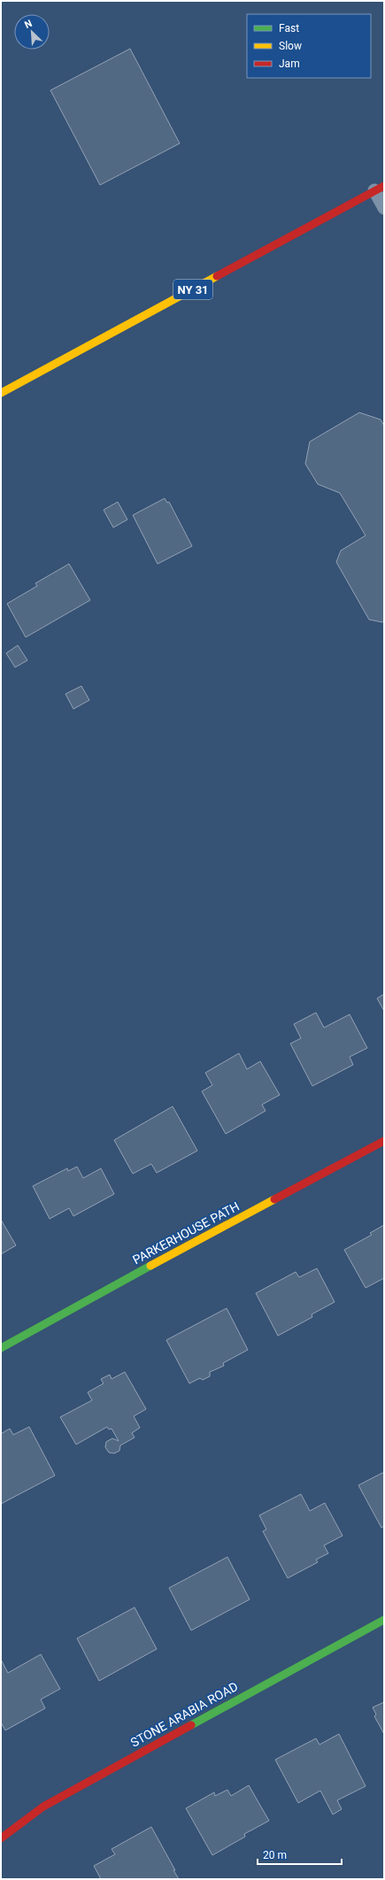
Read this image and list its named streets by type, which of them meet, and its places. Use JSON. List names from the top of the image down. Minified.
{"streets":{"street":["NY 31","PARKERHOUSE PATH","STONE ARABIA ROAD"]},"legend":["Fast","Slow","Jam"],"scale_bar":"20 m","north":"top left"}
